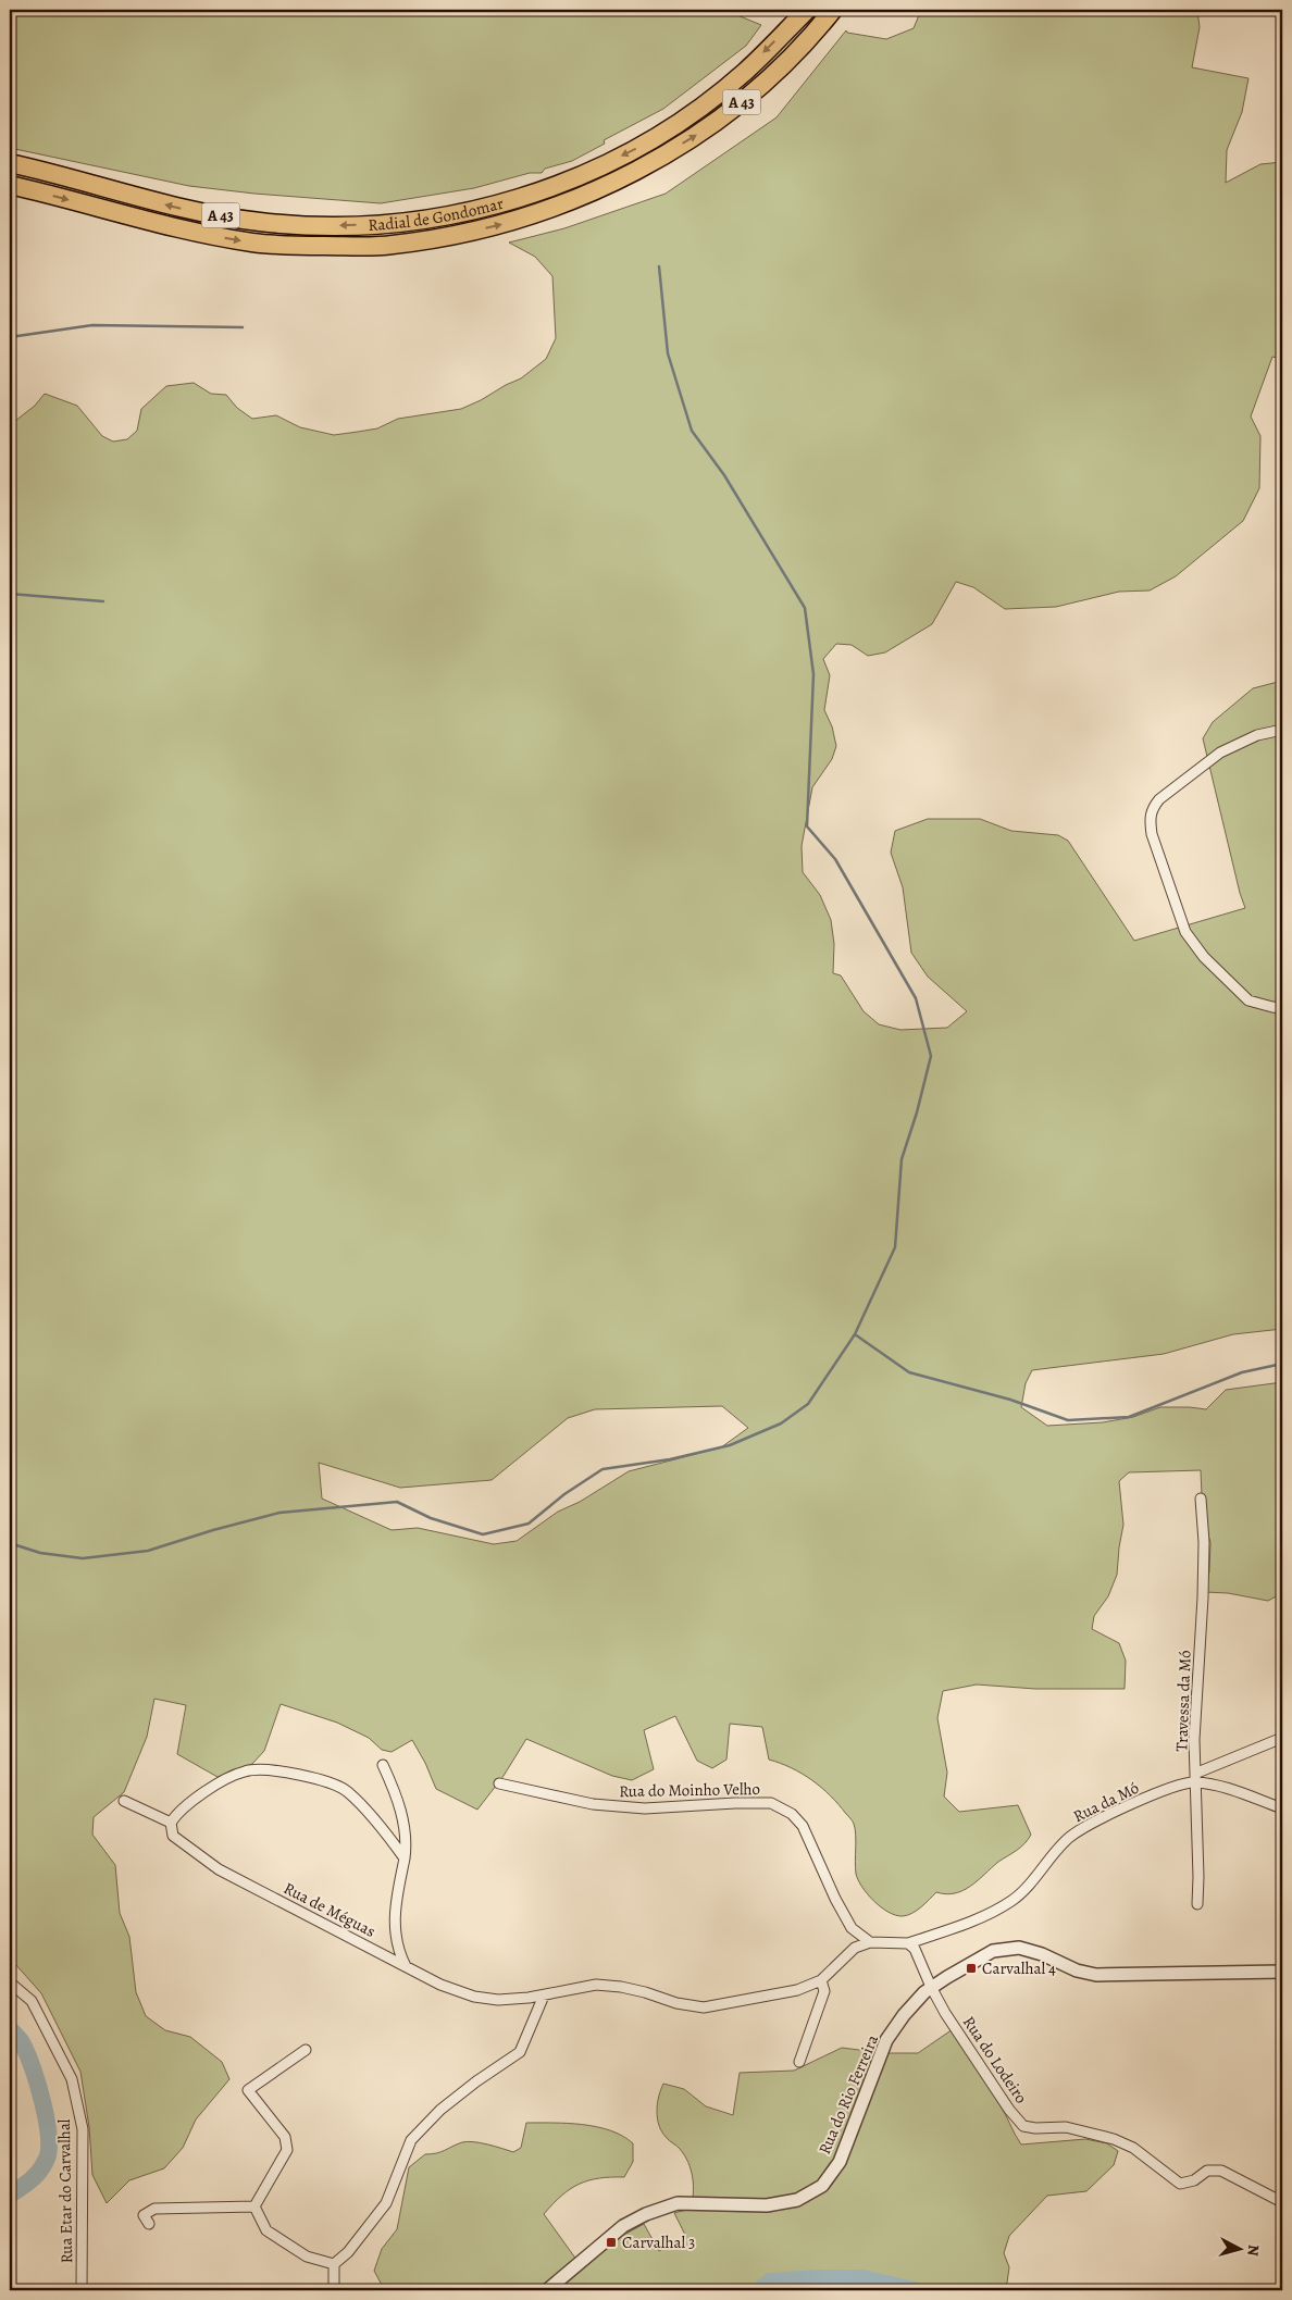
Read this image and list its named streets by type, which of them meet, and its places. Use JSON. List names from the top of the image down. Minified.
{"streets":{"highway":["A 43","Radial de Gondomar"],"street":["Travessa da Mó","Rua do Moinho Velho","Rua da Mó","Rua de Méguas","Rua do Lodeiro","Rua do Rio Ferreira","Rua Etar do Carvalhal"]},"crossings":[["Travessa da Mó","Rua da Mó"],["Rua do Moinho Velho","Rua da Mó"],["Rua do Lodeiro","Rua do Rio Ferreira"]],"places":{"transit":["Carvalhal 4","Carvalhal 3"]},"north":"right"}
